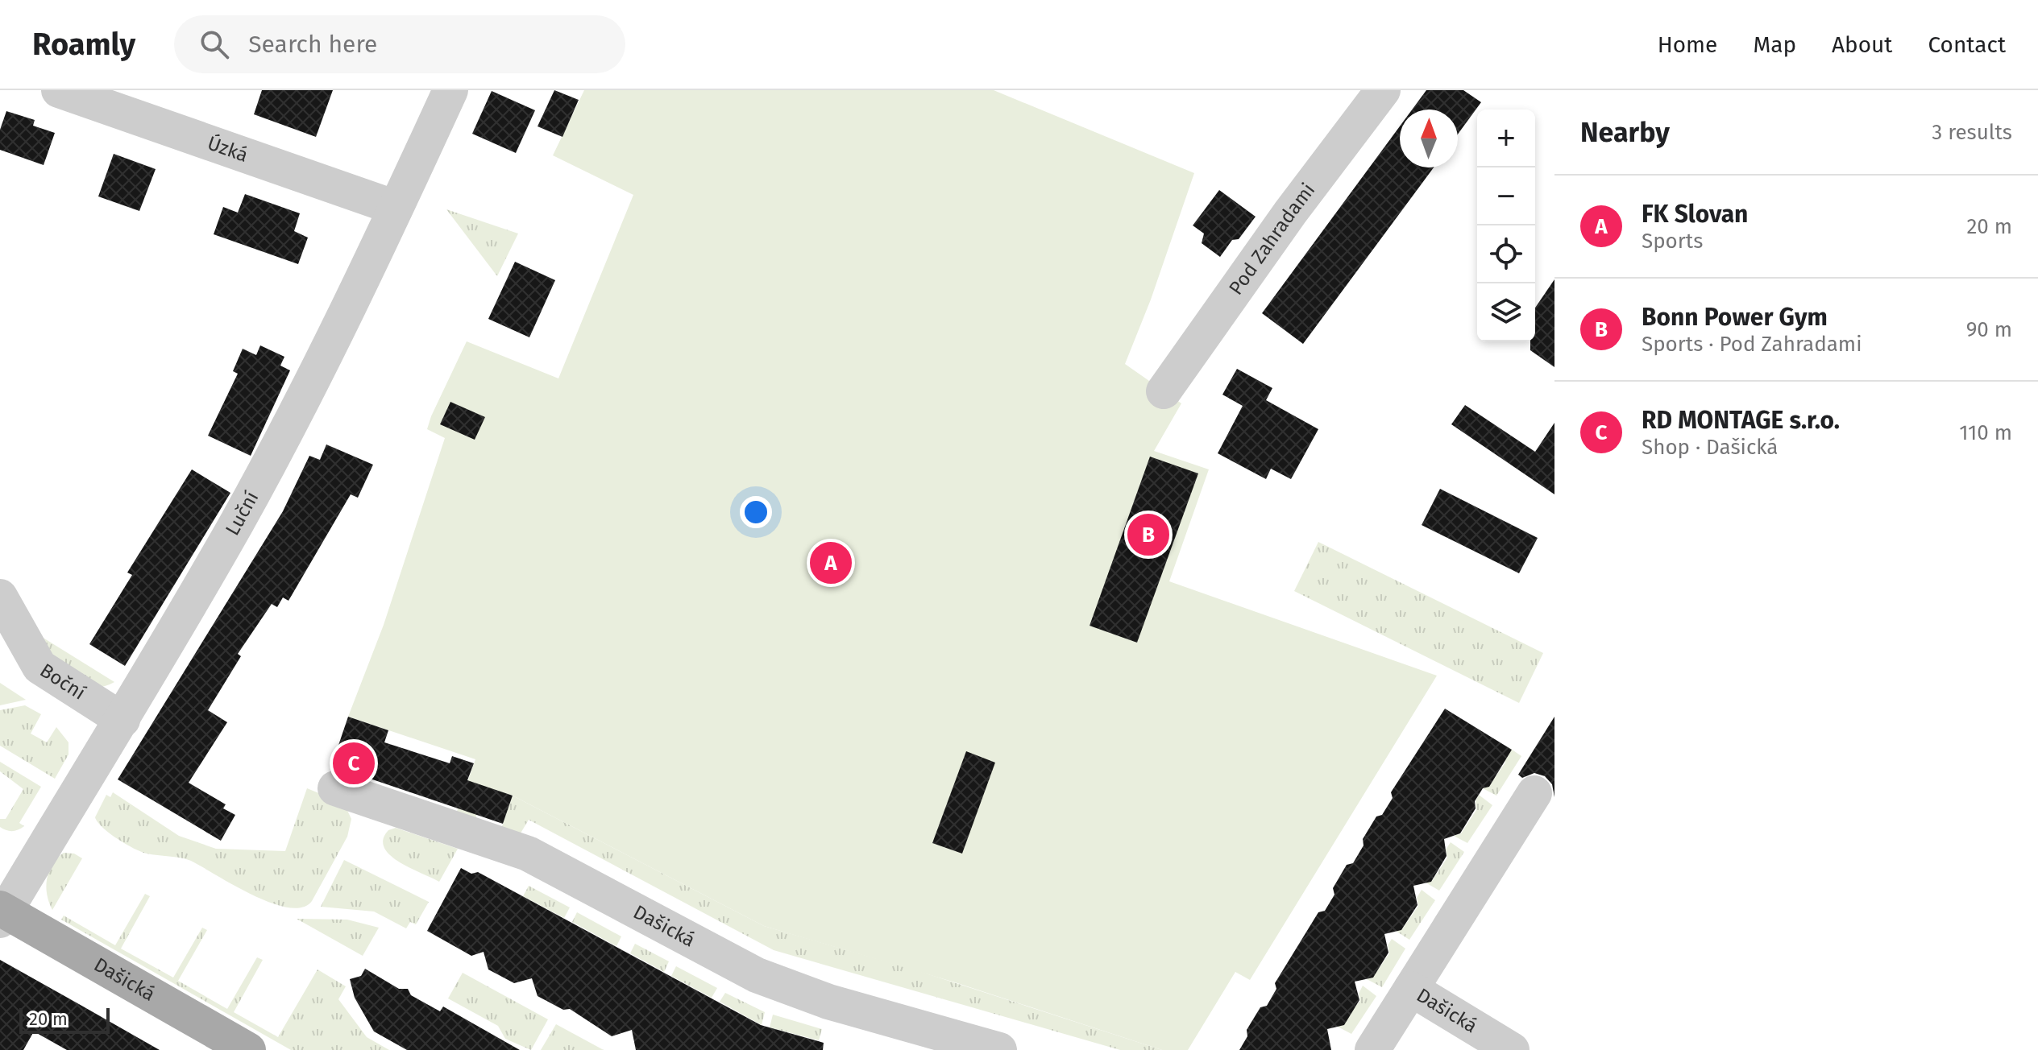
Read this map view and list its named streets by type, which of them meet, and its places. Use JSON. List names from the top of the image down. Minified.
{"streets":{"main road":["Dašická"],"street":["Úzká","Pod Zahradami","Luční","Boční"]},"crossings":[["Úzká","Luční"],["Luční","Boční"],["Luční","Dašická"]],"scale_bar":"20 m","north":"top","page":{"header":"Roamly","search":"Search here","nav":["Home","Map","About","Contact"],"heading":["Nearby","3 results"],"map_buttons":["+","−"],"list":[{"mark":"A","name":"FK Slovan","note":"Sports","value":"20 m"},{"mark":"B","name":"Bonn Power Gym","note":"Sports · Pod Zahradami","value":"90 m"},{"mark":"C","name":"RD MONTAGE s.r.o.","note":"Shop · Dašická","value":"110 m"}],"pins":["B","A","C"],"scale":"20 m"}}
